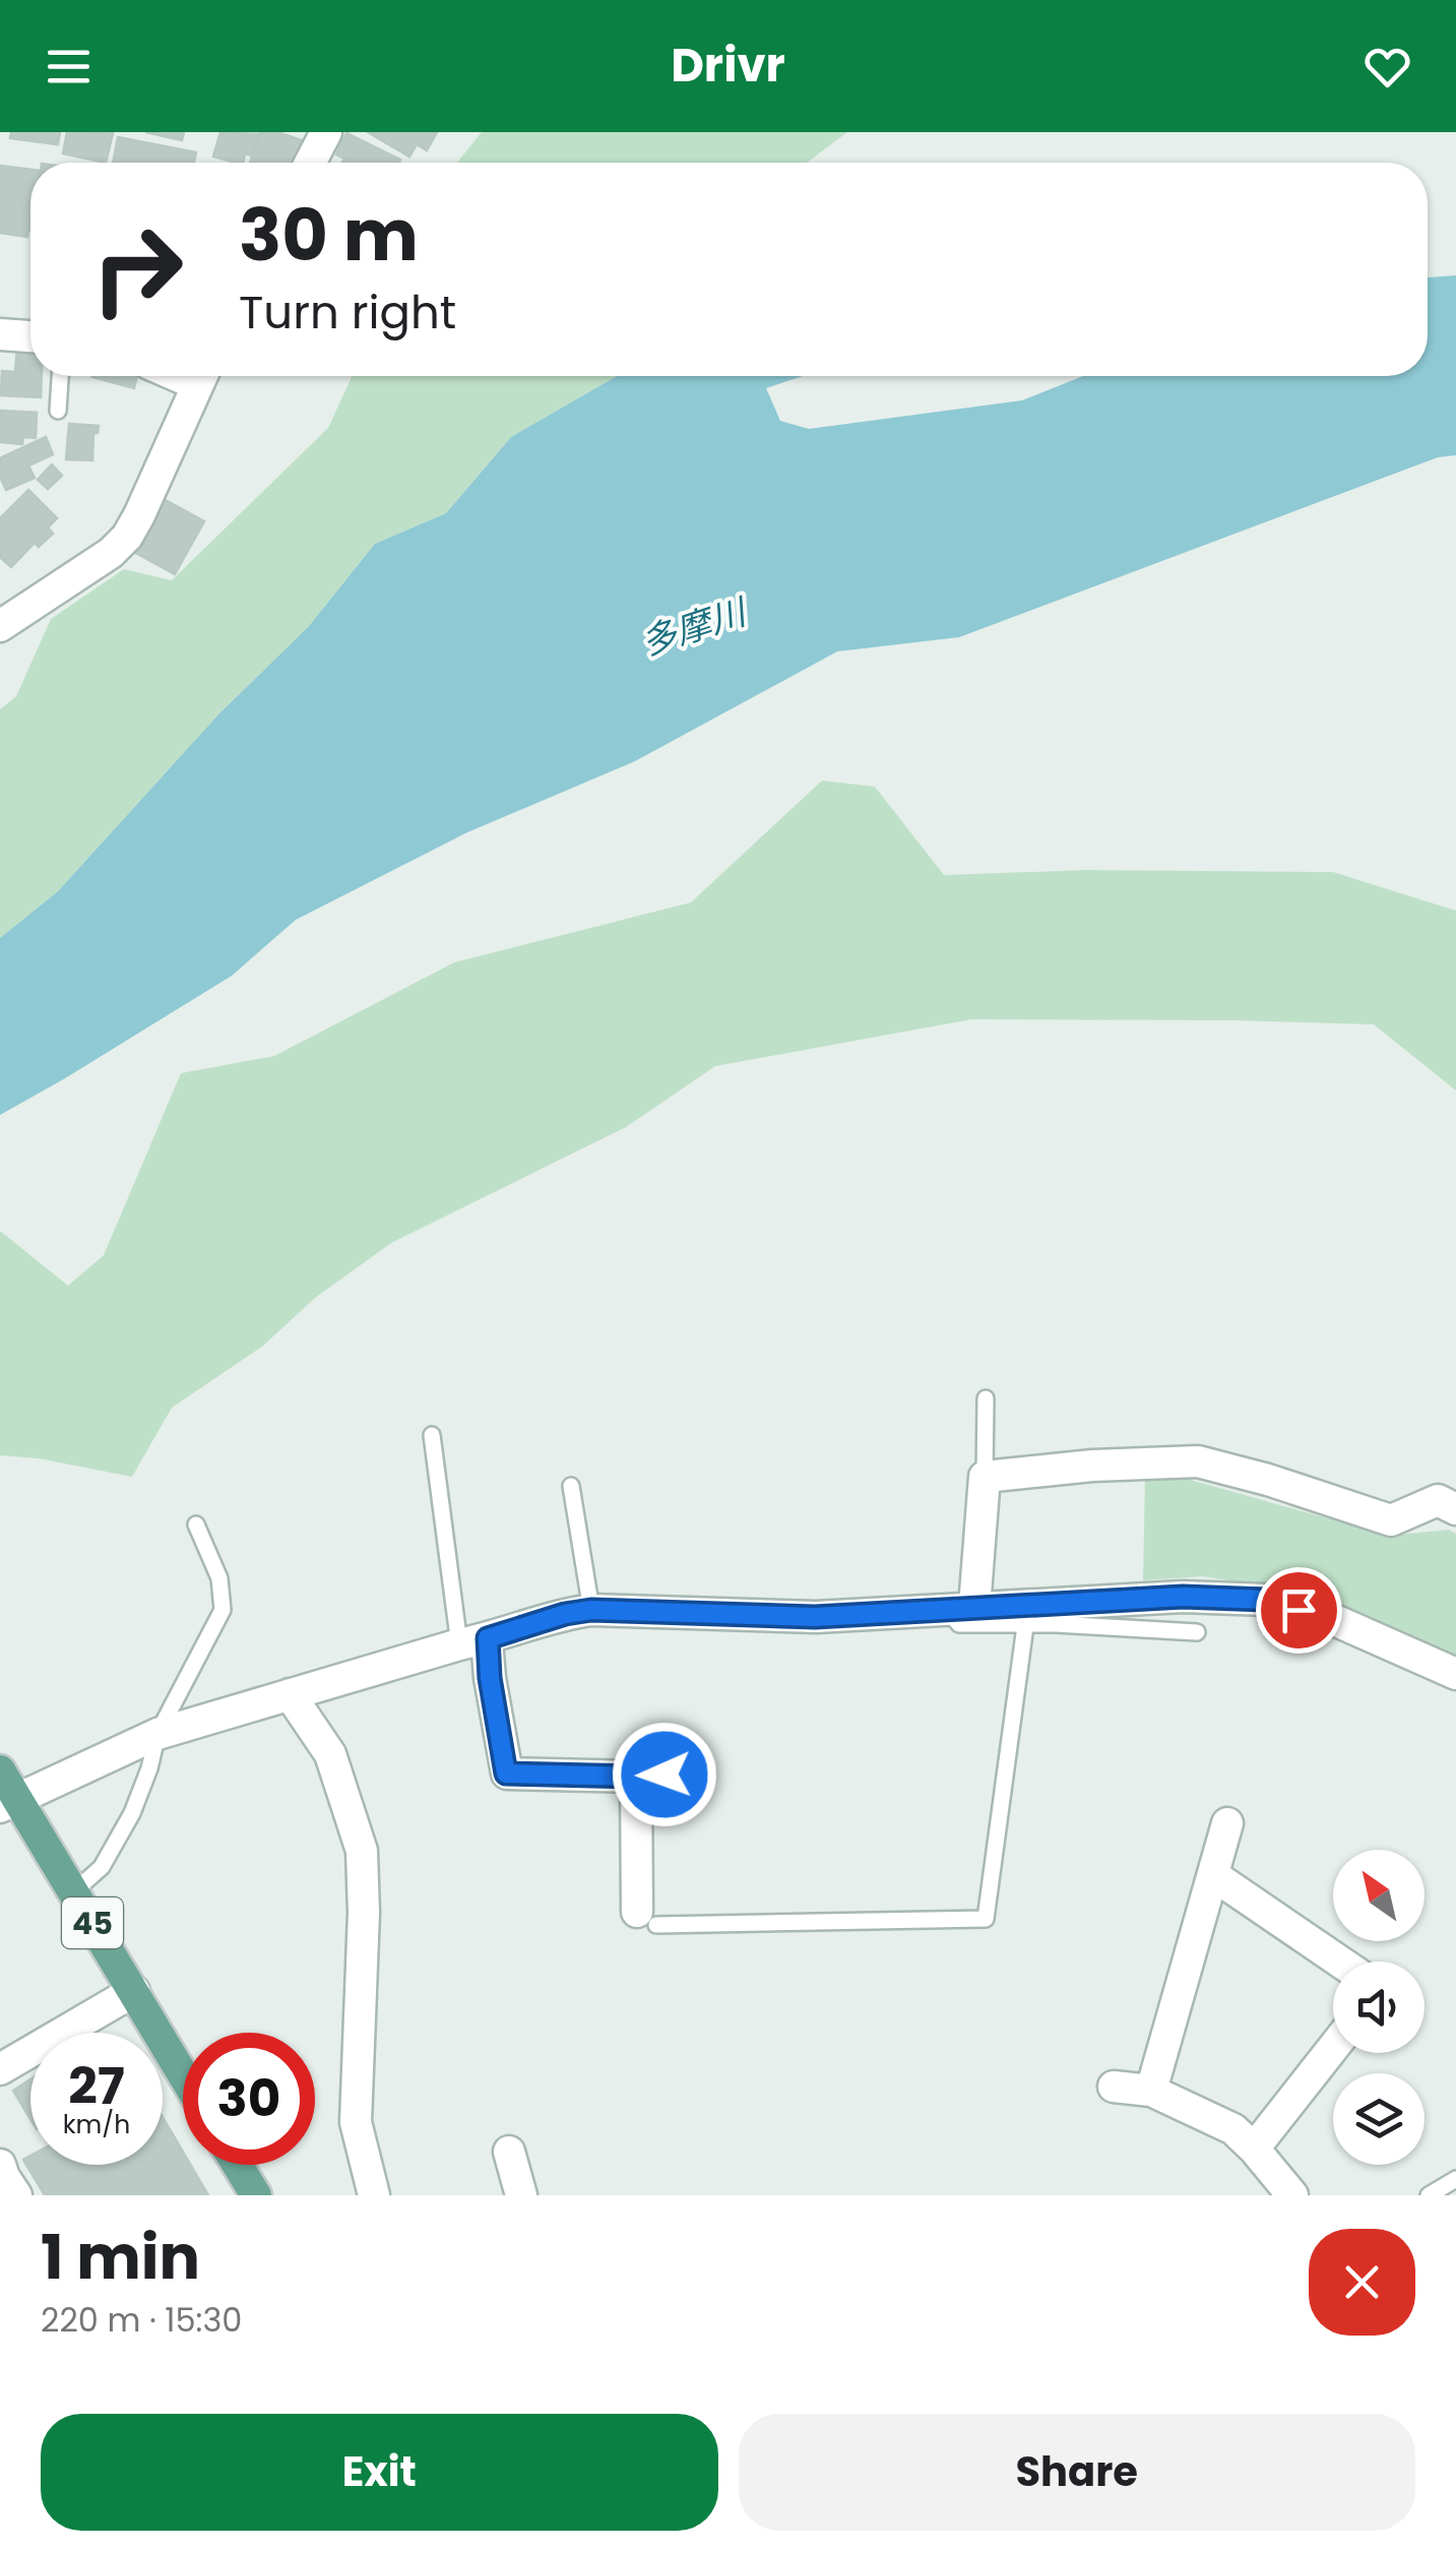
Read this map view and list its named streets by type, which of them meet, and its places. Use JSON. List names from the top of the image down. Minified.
{"streets":{"main road":["45"]},"water":["多摩川"],"north":"top left","page":{"header":"Drivr","turn":["30 m","Turn right"],"speed":"27 km/h","limit":"30","heading":["1 min","220 m · 15:30"],"buttons":["Exit","Share"]}}
